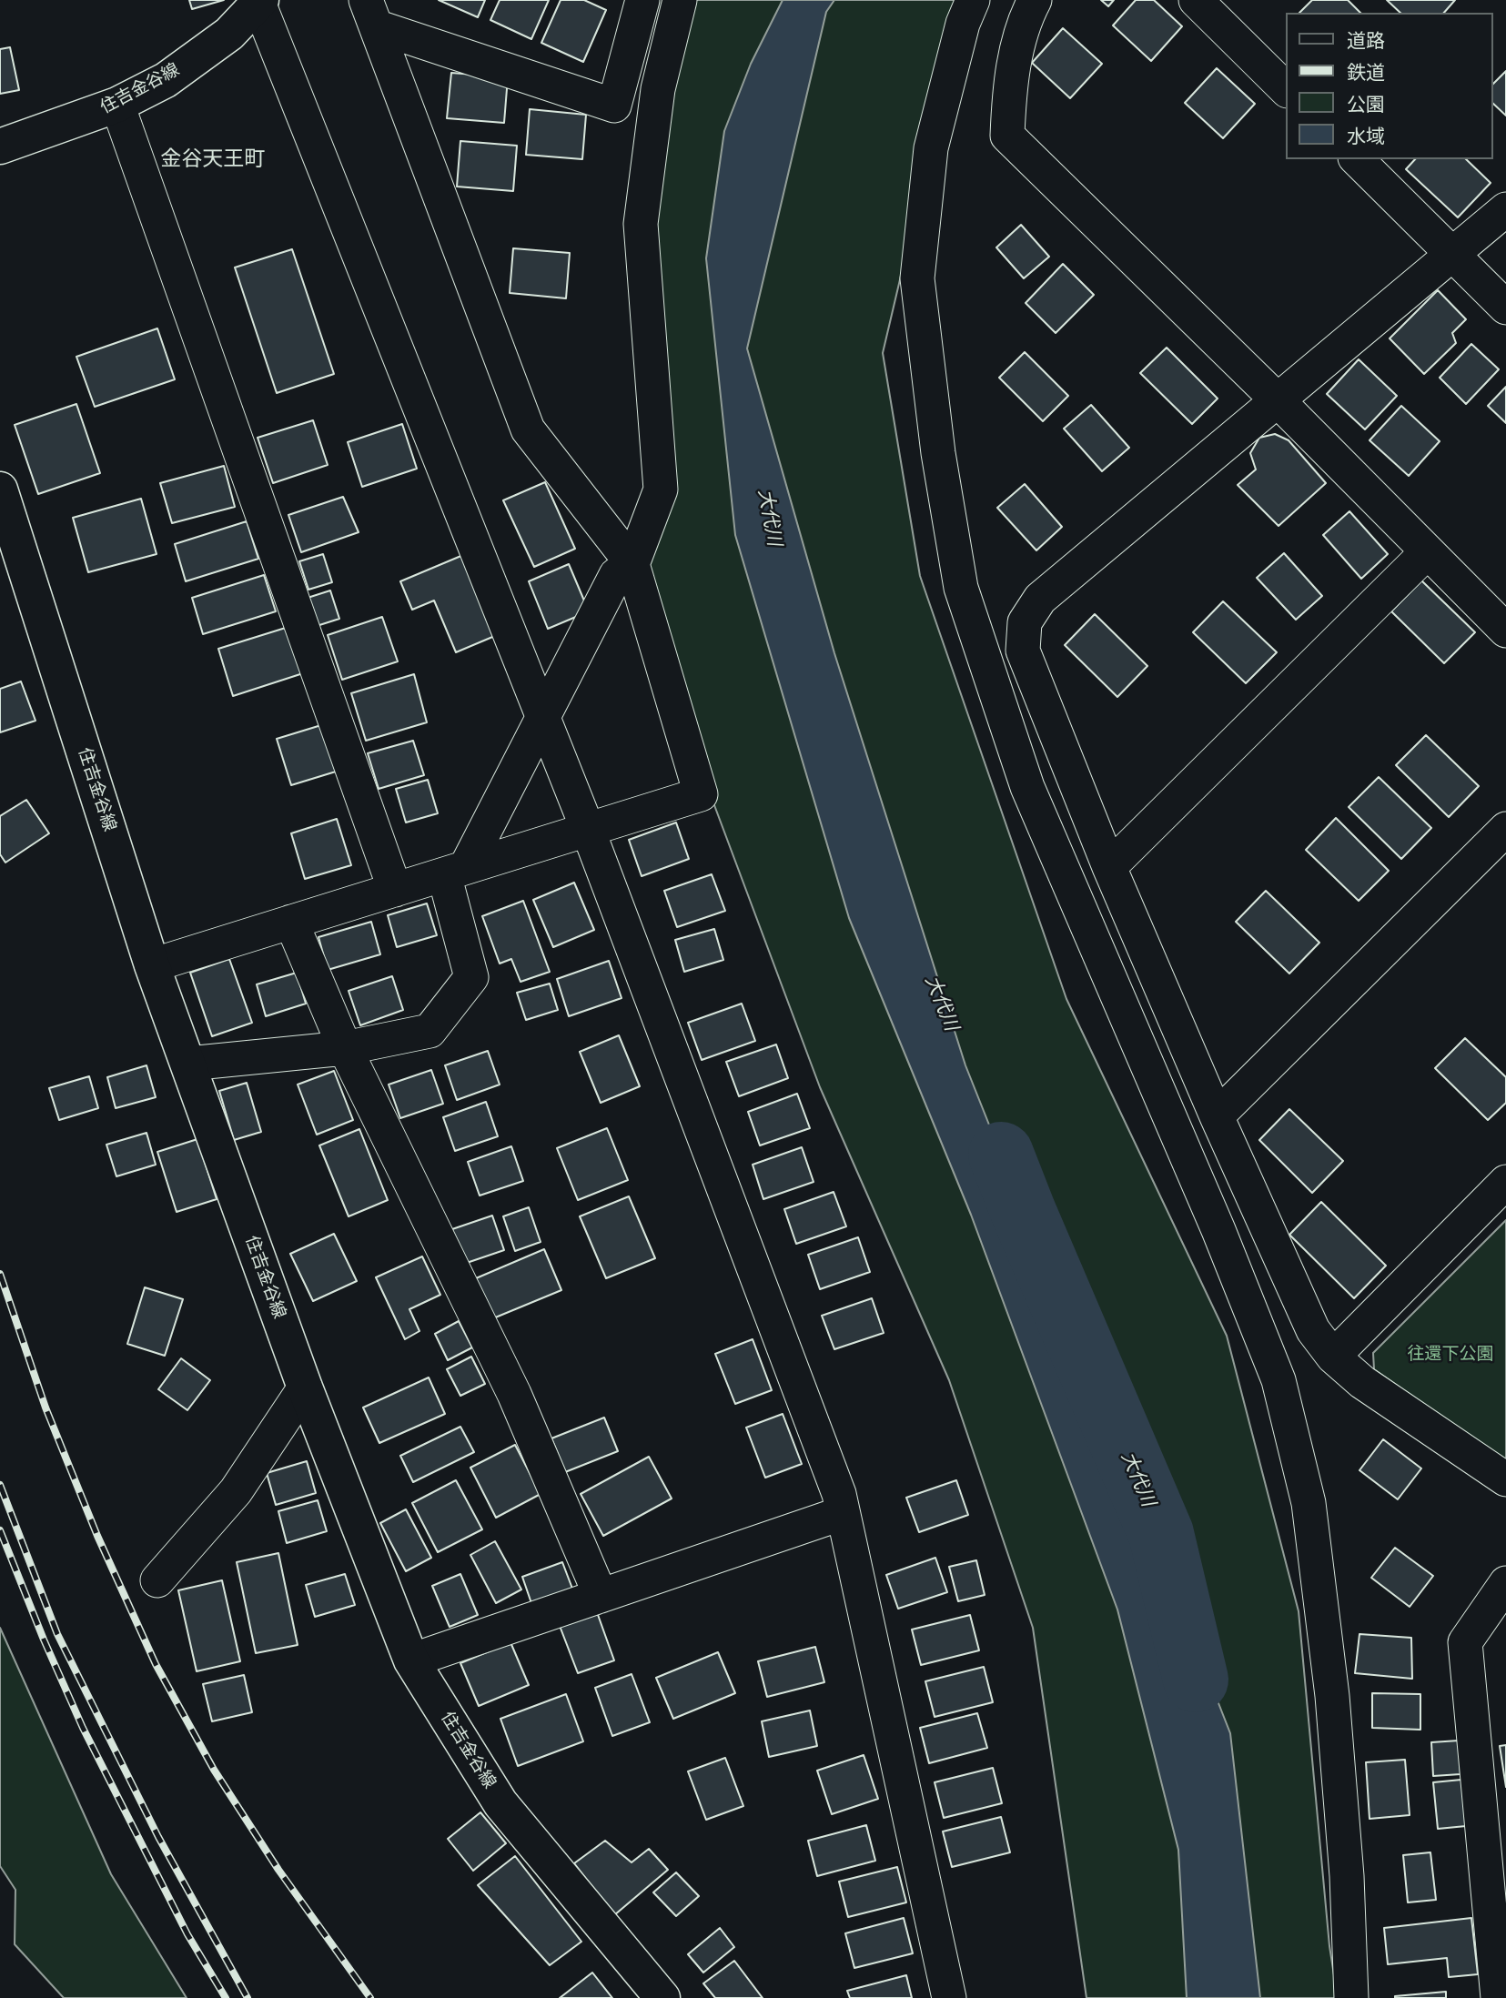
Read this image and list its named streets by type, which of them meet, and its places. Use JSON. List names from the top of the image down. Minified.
{"streets":{"main road":["住吉金谷線"]},"districts":["金谷天王町"],"water":["大代川"],"parks":["往還下公園"],"legend":["道路","鉄道","公園","水域"]}
